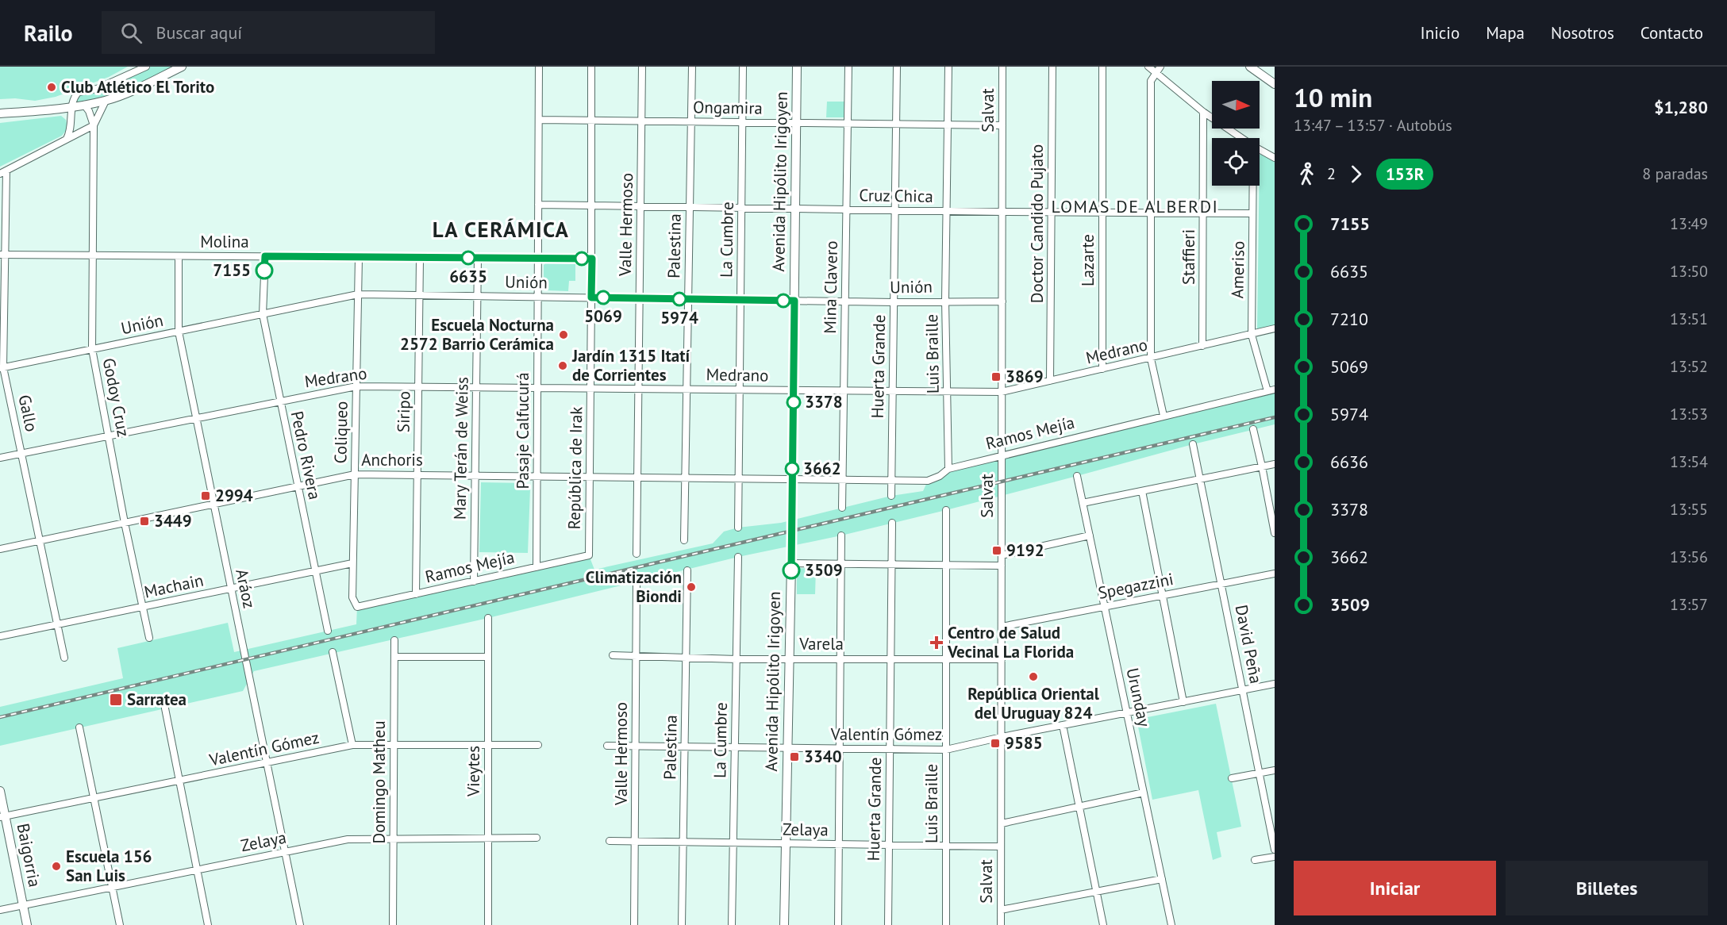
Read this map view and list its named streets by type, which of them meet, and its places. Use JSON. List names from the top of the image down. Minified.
{"streets":{"street":["Ongamira","Salvat","Avenida Hipólito Irigoyen","Cruz Chica","Doctor Candido Pujato","Valle Hermoso","La Cumbre","Molina","Palestina","Staffieri","Lazarte","Ameriso","Unión","Mina Clavero","Medrano","Luis Braille","Huerta Grande","Godoy Cruz","Siripo","Gallo","Pasaje Calfucurá","Coliqueo","Ramos Mejía","Mary Terán de Weiss","Pedro Rivera","Anchoris","República de Irak","Machain","Spegazzini","Aráoz","Varela","David Peña","Urunday","Valentín Gómez","Vieytes","Domingo Matheu","Zelaya","Baigorria"]},"crossings":[["Ongamira","Salvat"],["Ongamira","Avenida Hipólito Irigoyen"],["Ongamira","Valle Hermoso"],["Ongamira","La Cumbre"],["Ongamira","Palestina"],["Ongamira","Mina Clavero"],["Ongamira","Luis Braille"],["Ongamira","Huerta Grande"],["Ongamira","Pasaje Calfucurá"],["Ongamira","República de Irak"],["Salvat","Cruz Chica"],["Salvat","Unión"],["Salvat","Medrano"],["Salvat","Ramos Mejía"],["Salvat","Spegazzini"],["Salvat","Varela"],["Salvat","Valentín Gómez"],["Salvat","Zelaya"],["Avenida Hipólito Irigoyen","Cruz Chica"],["Avenida Hipólito Irigoyen","Unión"],["Avenida Hipólito Irigoyen","Medrano"],["Avenida Hipólito Irigoyen","Ramos Mejía"],["Avenida Hipólito Irigoyen","Anchoris"],["Avenida Hipólito Irigoyen","Varela"],["Avenida Hipólito Irigoyen","Valentín Gómez"],["Avenida Hipólito Irigoyen","Zelaya"],["Cruz Chica","Doctor Candido Pujato"],["Cruz Chica","Valle Hermoso"],["Cruz Chica","La Cumbre"],["Cruz Chica","Palestina"],["Cruz Chica","Staffieri"],["Cruz Chica","Lazarte"],["Cruz Chica","Ameriso"],["Cruz Chica","Mina Clavero"],["Cruz Chica","Luis Braille"],["Cruz Chica","Huerta Grande"],["Cruz Chica","Pasaje Calfucurá"],["Cruz Chica","República de Irak"],["Doctor Candido Pujato","Medrano"],["Valle Hermoso","Unión"],["Valle Hermoso","Medrano"],["Valle Hermoso","Anchoris"],["Valle Hermoso","Varela"],["Valle Hermoso","Valentín Gómez"],["Valle Hermoso","Zelaya"],["La Cumbre","Unión"],["La Cumbre","Medrano"],["La Cumbre","Anchoris"],["La Cumbre","Varela"],["La Cumbre","Valentín Gómez"],["La Cumbre","Zelaya"],["Molina","Godoy Cruz"],["Molina","Siripo"],["Molina","Gallo"],["Molina","Pasaje Calfucurá"],["Molina","Coliqueo"],["Molina","Mary Terán de Weiss"],["Molina","Pedro Rivera"],["Molina","República de Irak"],["Molina","Aráoz"],["Palestina","Unión"],["Palestina","Medrano"],["Palestina","Anchoris"],["Palestina","Varela"],["Palestina","Valentín Gómez"],["Palestina","Zelaya"],["Staffieri","Medrano"],["Lazarte","Medrano"],["Ameriso","Medrano"],["Ameriso","Ramos Mejía"],["Unión","Mina Clavero"],["Unión","Luis Braille"],["Unión","Huerta Grande"],["Unión","Godoy Cruz"],["Unión","Siripo"],["Unión","Gallo"],["Unión","Pasaje Calfucurá"],["Unión","Coliqueo"],["Unión","Mary Terán de Weiss"],["Unión","Pedro Rivera"],["Unión","República de Irak"],["Unión","Aráoz"],["Mina Clavero","Medrano"],["Mina Clavero","Ramos Mejía"],["Medrano","Luis Braille"],["Medrano","Huerta Grande"],["Medrano","Godoy Cruz"],["Medrano","Siripo"],["Medrano","Gallo"],["Medrano","Pasaje Calfucurá"],["Medrano","Coliqueo"],["Medrano","Mary Terán de Weiss"],["Medrano","Pedro Rivera"],["Medrano","República de Irak"],["Medrano","Aráoz"],["Luis Braille","Ramos Mejía"],["Luis Braille","Varela"],["Luis Braille","Valentín Gómez"],["Luis Braille","Zelaya"],["Huerta Grande","Ramos Mejía"],["Huerta Grande","Varela"],["Huerta Grande","Valentín Gómez"],["Huerta Grande","Zelaya"],["Godoy Cruz","Anchoris"],["Godoy Cruz","Machain"],["Siripo","Ramos Mejía"],["Siripo","Anchoris"],["Gallo","Anchoris"],["Gallo","Machain"],["Pasaje Calfucurá","Ramos Mejía"],["Pasaje Calfucurá","Anchoris"],["Coliqueo","Ramos Mejía"],["Coliqueo","Anchoris"],["Coliqueo","Machain"],["Ramos Mejía","Mary Terán de Weiss"],["Ramos Mejía","Anchoris"],["Ramos Mejía","República de Irak"],["Mary Terán de Weiss","Anchoris"],["Pedro Rivera","Anchoris"],["Pedro Rivera","Machain"],["Anchoris","República de Irak"],["Anchoris","Aráoz"],["Machain","Aráoz"],["Spegazzini","David Peña"],["Spegazzini","Urunday"],["Aráoz","Valentín Gómez"],["Aráoz","Zelaya"],["David Peña","Valentín Gómez"],["Urunday","Valentín Gómez"],["Valentín Gómez","Vieytes"],["Valentín Gómez","Domingo Matheu"],["Valentín Gómez","Baigorria"],["Vieytes","Zelaya"],["Domingo Matheu","Zelaya"],["Zelaya","Baigorria"]],"districts":["LOMAS DE ALBERDI","LA CERÁMICA"],"places":{"other":["Club Atlético El Torito","6635","7155","5069","5974","Escuela Nocturna 2572 Barrio Cerámica","Jardín 1315 Itatí de Corrientes","3378","3662","3509","Climatización Biondi","República Oriental del Uruguay 824","Escuela 156 San Luis"],"transit":["3869","2994","3449","9192","Sarratea","9585","3340"],"health":["Centro de Salud Vecinal La Florida"]},"lines":["bus line 153R"],"north":"right","page":{"header":"Railo","search":"Buscar aquí","nav":["Inicio","Mapa","Nosotros","Contacto"],"heading":["10 min","13:47 – 13:57 · Autobús","$1,280"],"legs":["2","153R","8 paradas"],"list":[{"name":"7155","value":"13:49"},{"name":"6635","value":"13:50"},{"name":"7210","value":"13:51"},{"name":"5069","value":"13:52"},{"name":"5974","value":"13:53"},{"name":"6636","value":"13:54"},{"name":"3378","value":"13:55"},{"name":"3662","value":"13:56"},{"name":"3509","value":"13:57"}],"buttons":["Iniciar","Billetes"]}}
